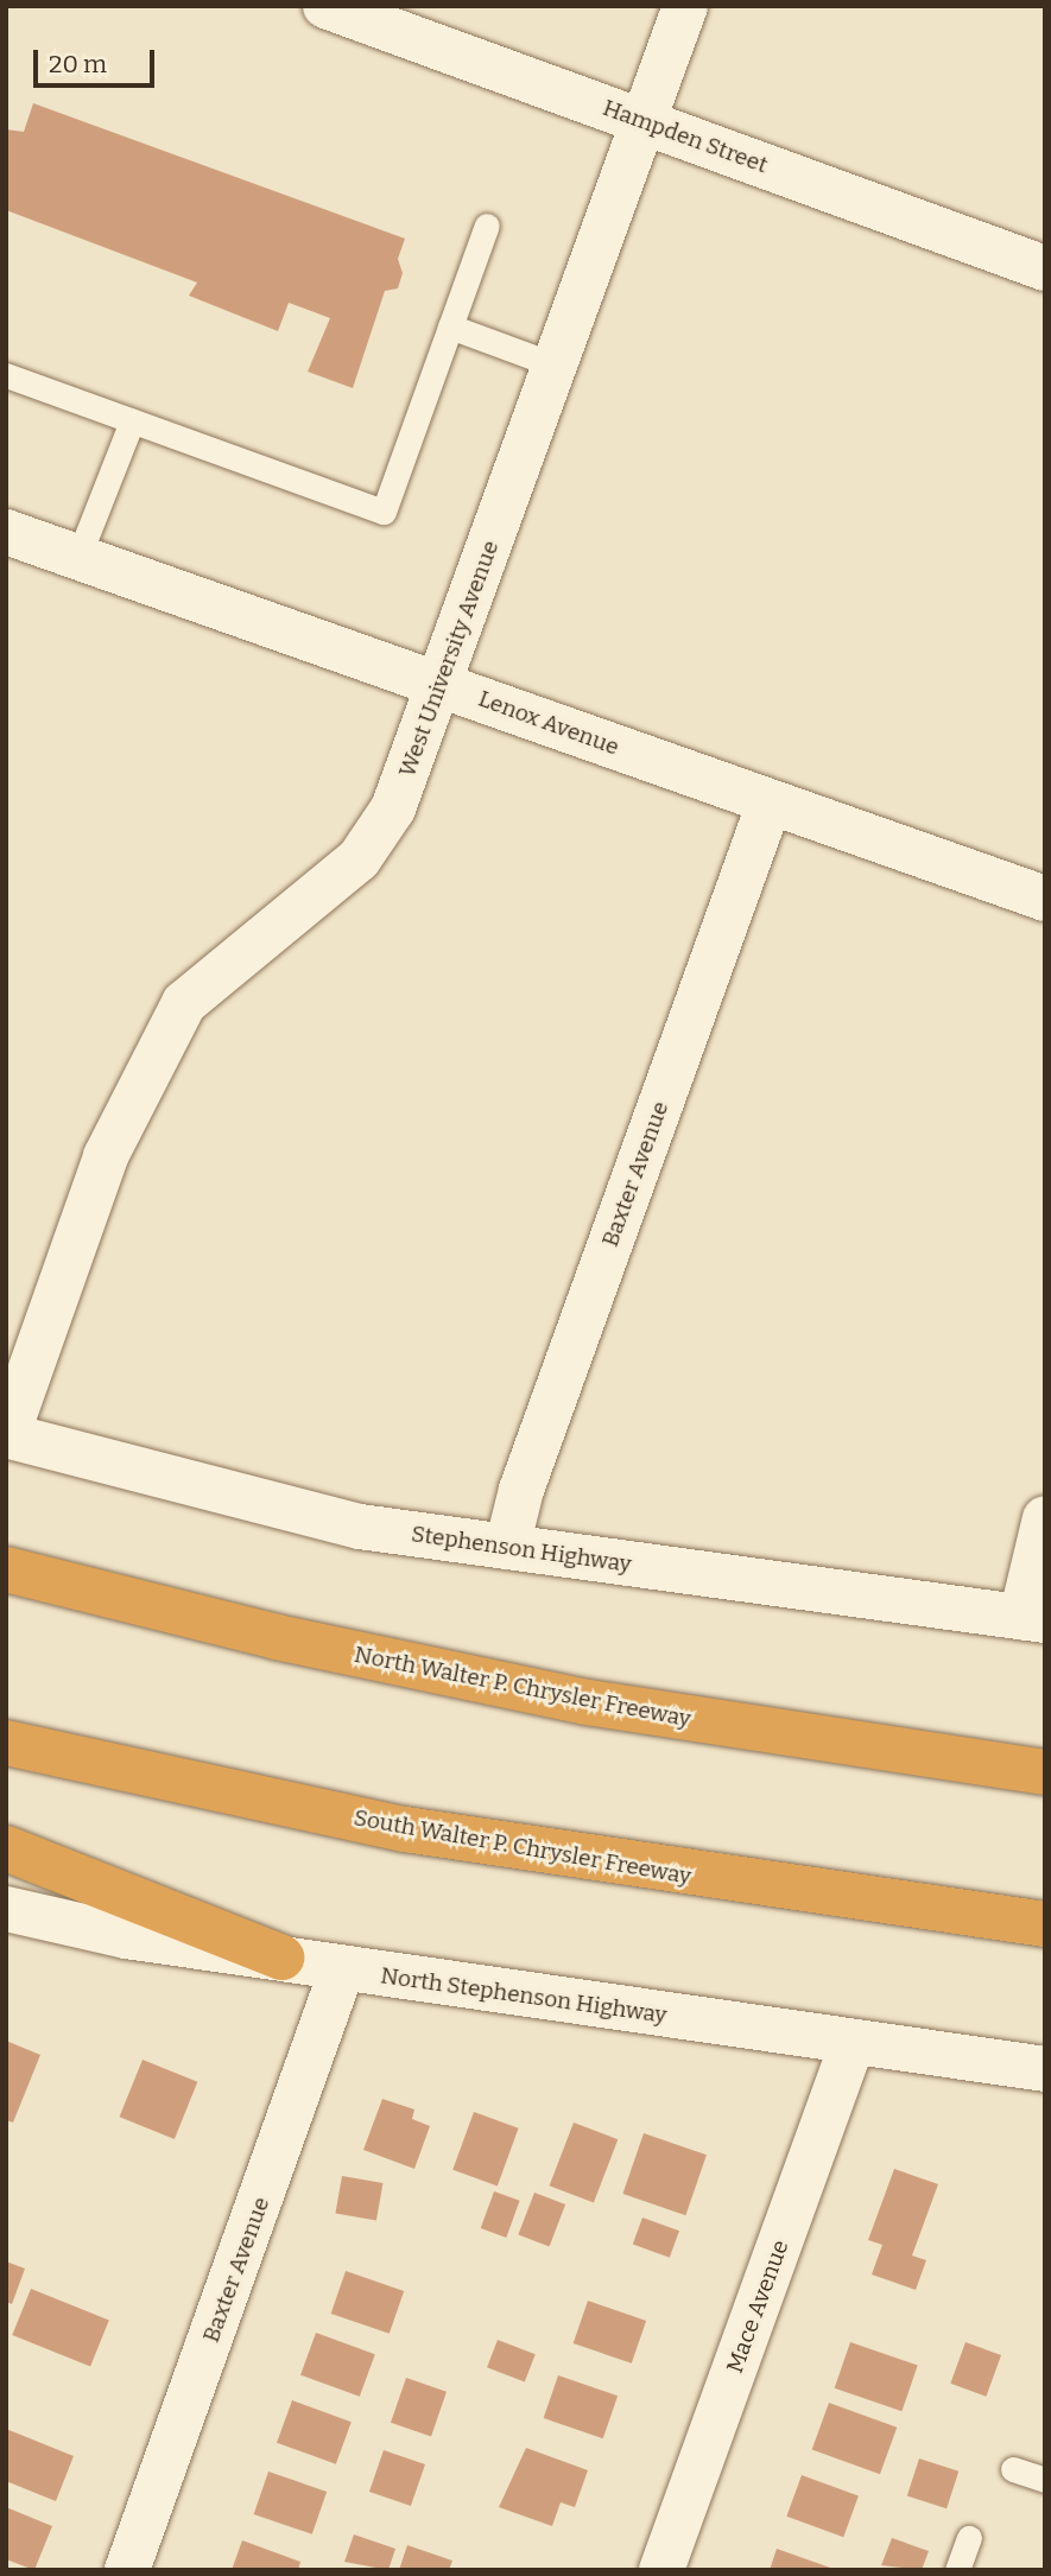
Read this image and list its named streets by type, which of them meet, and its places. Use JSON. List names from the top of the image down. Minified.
{"streets":{"highway":["North Walter P. Chrysler Freeway","South Walter P. Chrysler Freeway"],"street":["Hampden Street","West University Avenue","Lenox Avenue","Baxter Avenue","Stephenson Highway","North Stephenson Highway","Mace Avenue"]},"crossings":[["Hampden Street","West University Avenue"],["West University Avenue","Lenox Avenue"],["West University Avenue","Stephenson Highway"],["Lenox Avenue","Baxter Avenue"],["Baxter Avenue","Stephenson Highway"],["Baxter Avenue","North Stephenson Highway"],["North Stephenson Highway","Mace Avenue"]],"scale_bar":"20 m"}
